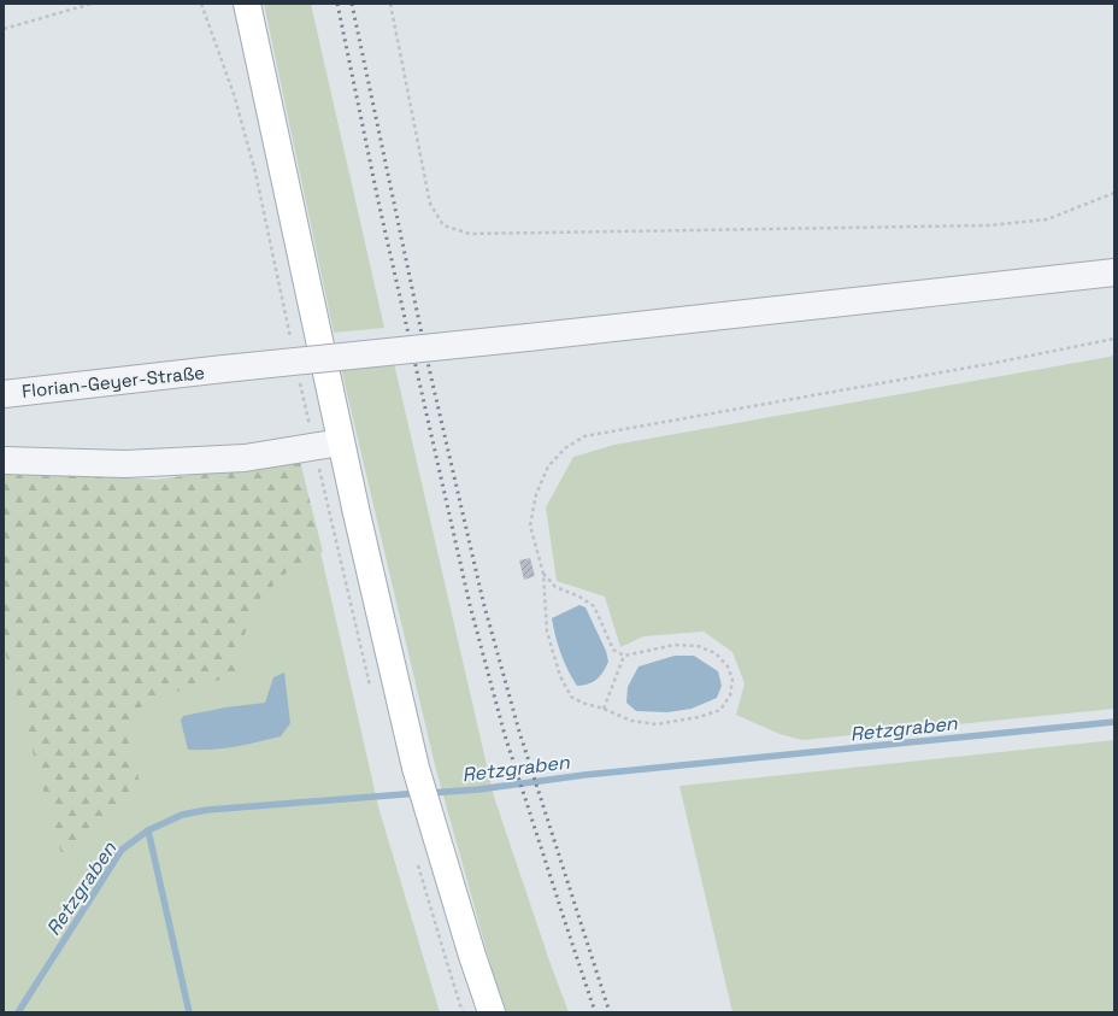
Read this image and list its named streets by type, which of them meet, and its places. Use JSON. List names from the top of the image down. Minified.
{"streets":{"street":["Florian-Geyer-Straße"]},"water":["Retzgraben"]}
